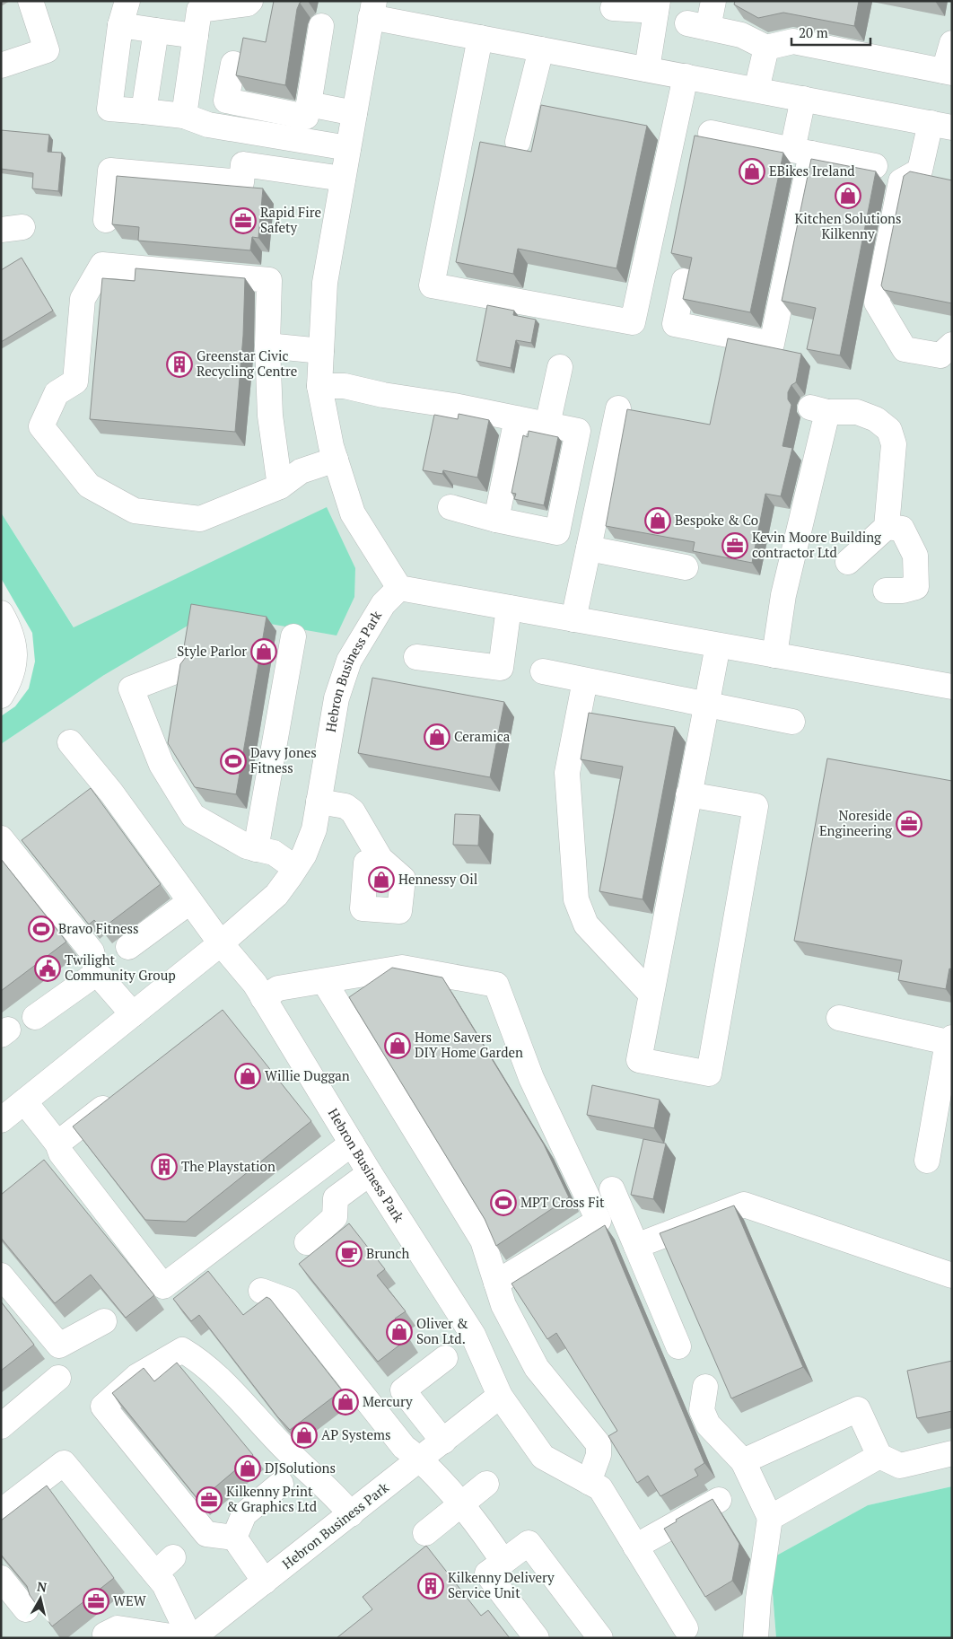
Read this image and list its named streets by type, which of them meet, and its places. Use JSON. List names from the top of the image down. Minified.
{"streets":{"street":["Hebron Business Park"]},"places":{"shop":["EBikes Ireland","Kitchen Solutions Kilkenny","Bespoke & Co","Style Parlor","Ceramica","Hennessy Oil","Home Savers DIY Home Garden","Willie Duggan","Oliver & Son Ltd.","Mercury","AP Systems","DJSolutions"],"office":["Rapid Fire Safety","Kevin Moore Building contractor Ltd","Noreside Engineering","Kilkenny Print & Graphics Ltd","WEW"],"building":["Greenstar Civic Recycling Centre","The Playstation","Kilkenny Delivery Service Unit"],"sports":["Davy Jones Fitness","Bravo Fitness","MPT Cross Fit"],"public building":["Twilight Community Group"],"cafe":["Brunch"]},"scale_bar":"20 m","north":"top"}
